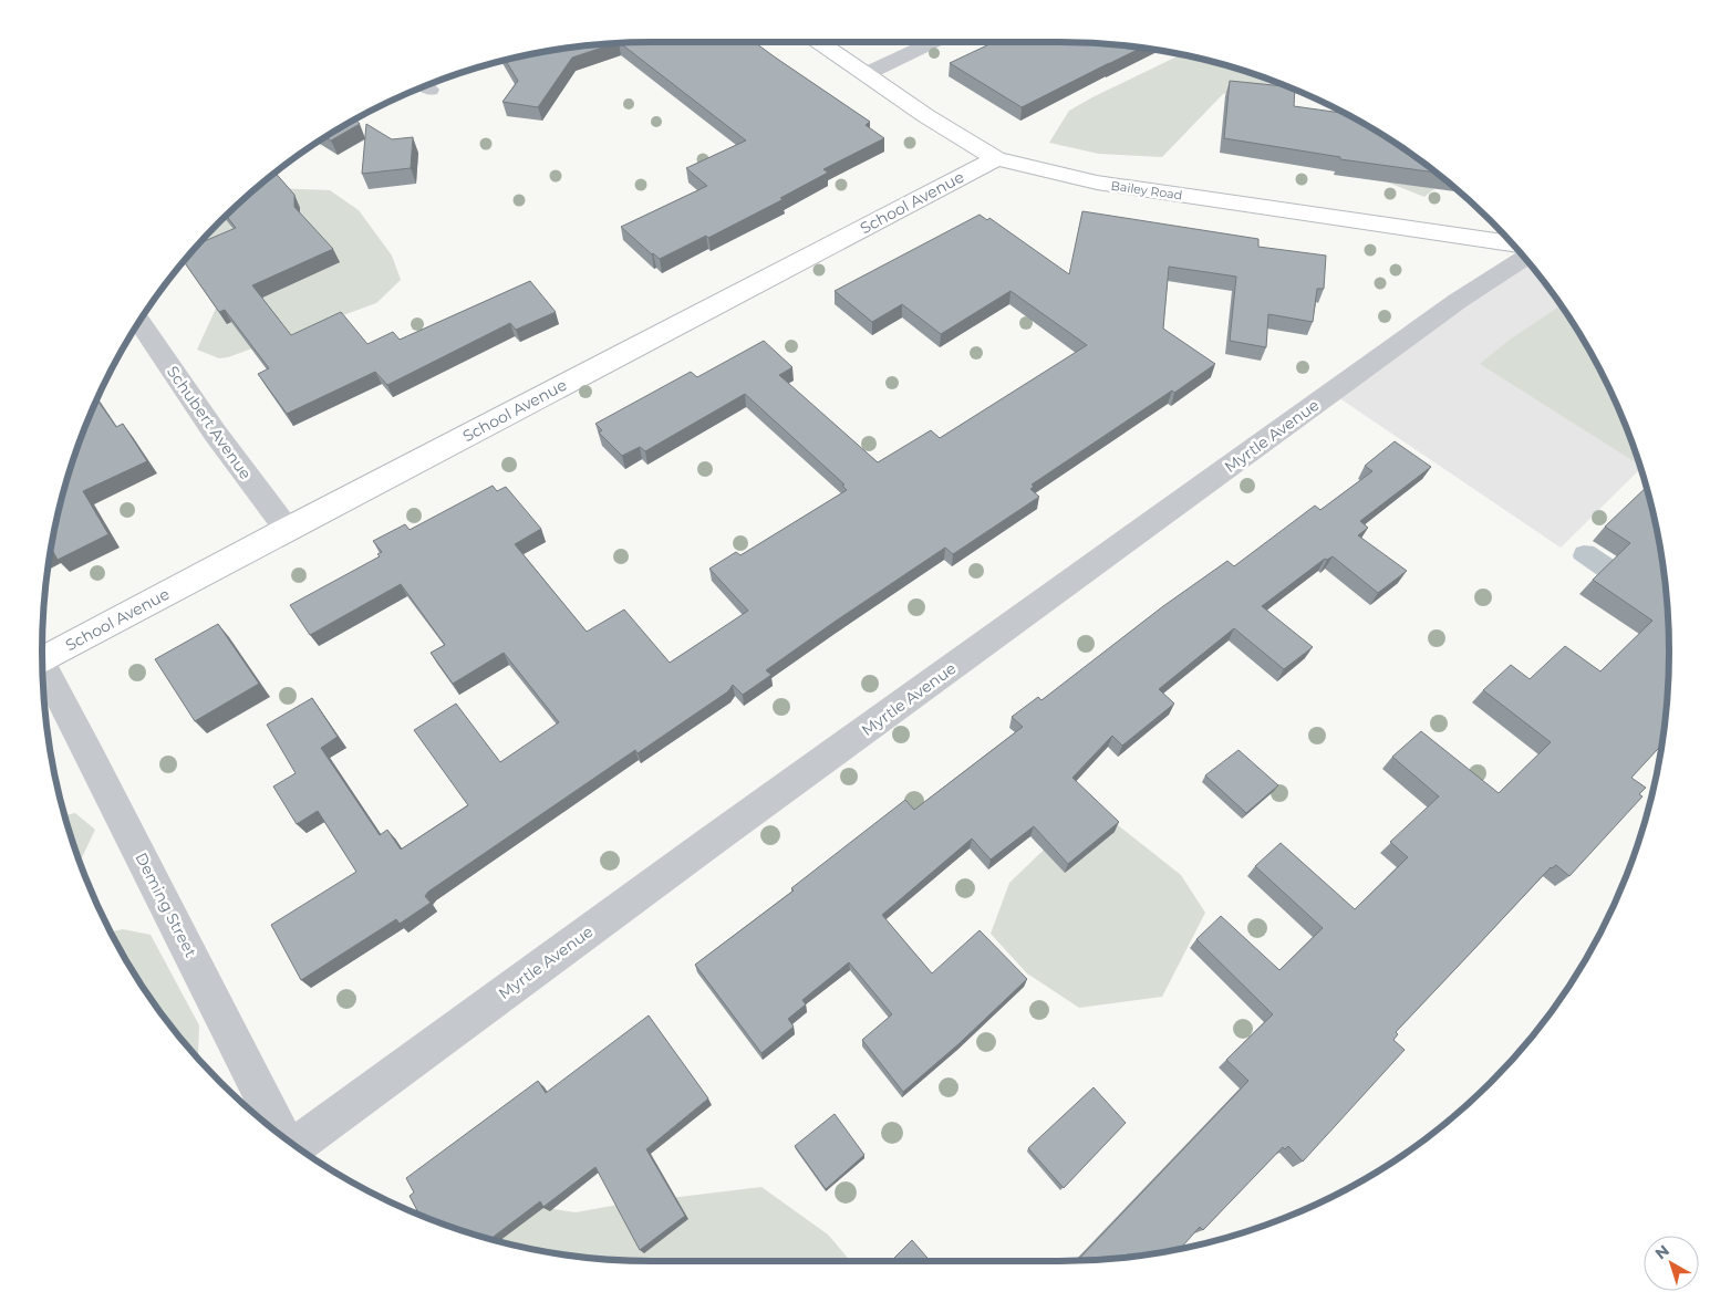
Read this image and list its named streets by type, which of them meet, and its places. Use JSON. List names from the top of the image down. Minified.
{"streets":{"street":["Bailey Road","School Avenue","Schubert Avenue","Myrtle Avenue","Deming Street"]},"crossings":[["Bailey Road","School Avenue"],["School Avenue","Schubert Avenue"]],"north":"top left"}
